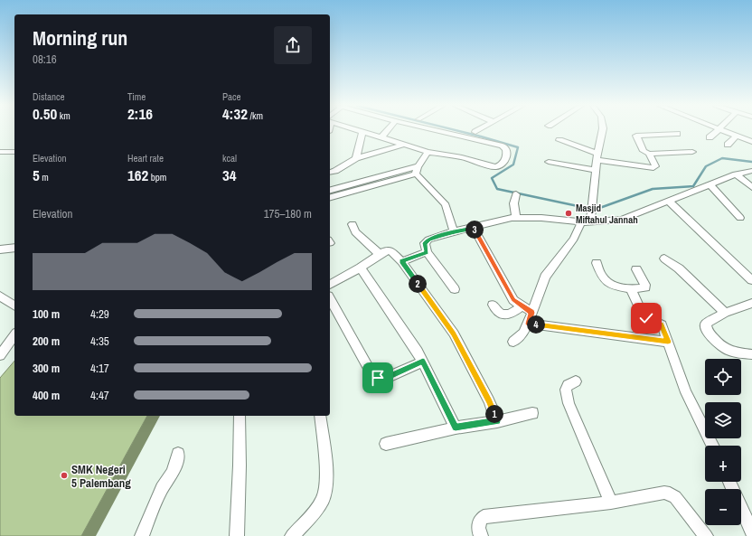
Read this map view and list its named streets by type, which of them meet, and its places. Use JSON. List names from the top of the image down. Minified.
{"places":["Masjid Miftahul Jannah","SMK Negeri 5 Palembang"],"page":{"heading":["Morning run","08:16"],"stats":[["Distance","0.50 km"],["Time","2:16"],["Pace","4:32 /km"],["Elevation","5 m"],["Heart rate","162 bpm"],["kcal","34"]],"chart":["Elevation","175–180 m"],"pins":["3","2","4","1"],"list":[{"name":"100 m","note":"4:29"},{"name":"200 m","note":"4:35"},{"name":"300 m","note":"4:17"},{"name":"400 m","note":"4:47"}],"map_buttons":["+","−"]}}
